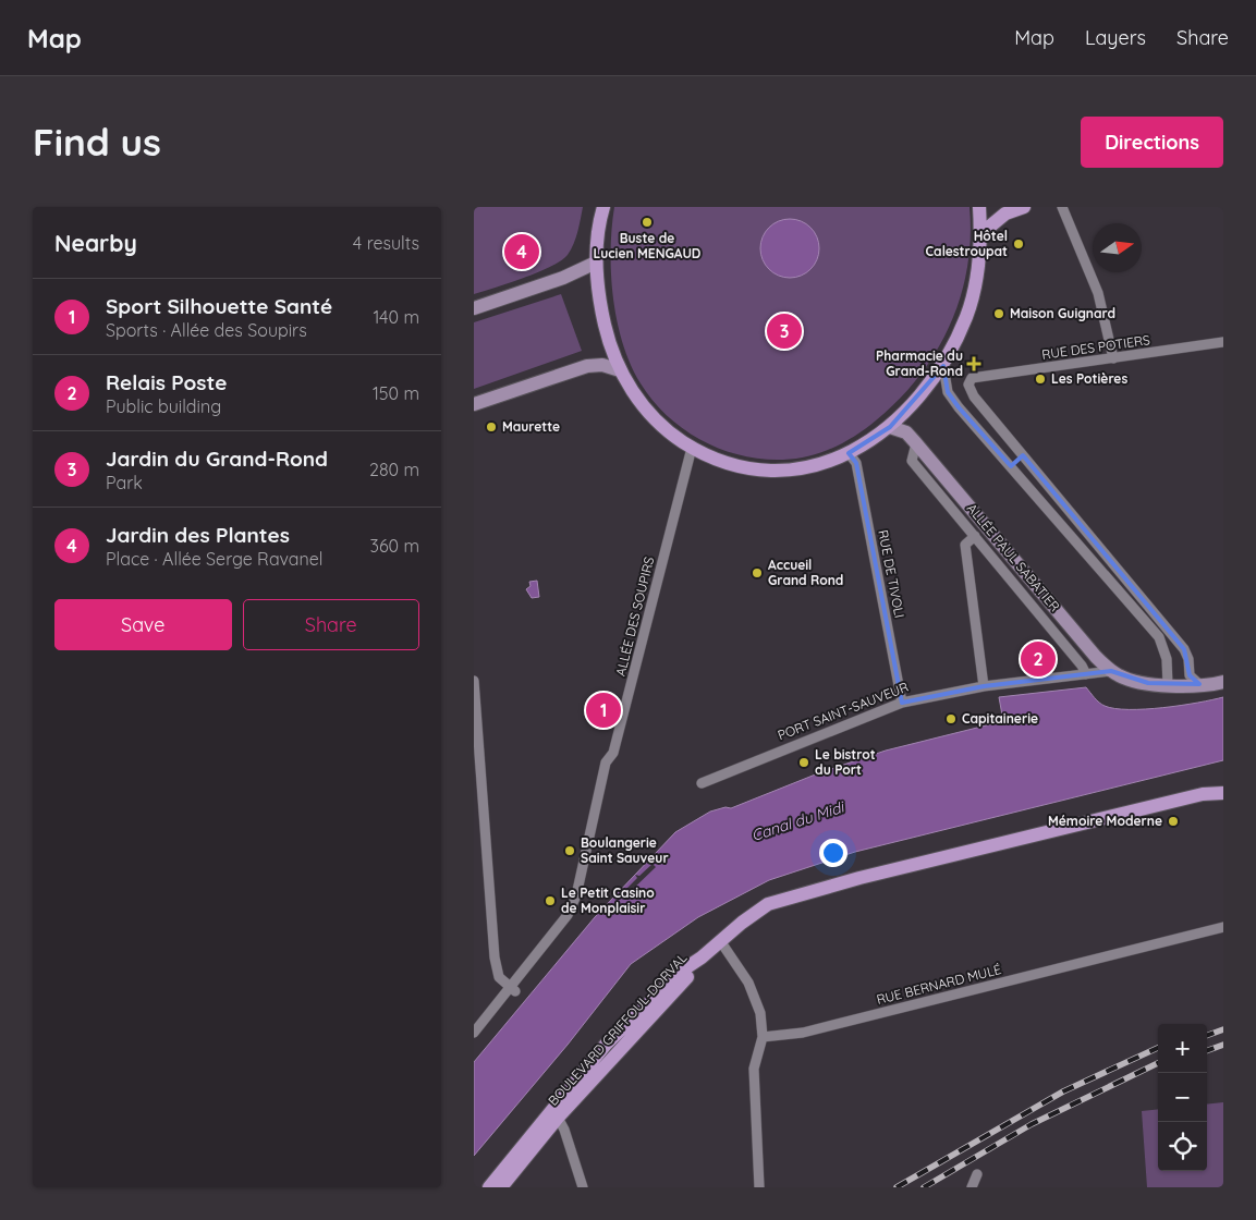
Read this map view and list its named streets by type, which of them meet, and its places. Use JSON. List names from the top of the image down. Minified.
{"streets":{"main road":["ALLÉE PAUL SABATIER","PORT SAINT-SAUVEUR","BOULEVARD GRIFFOUL-DORVAL"],"street":["RUE DES POTIERS","RUE DE TIVOLI","ALLÉE DES SOUPIRS","RUE BERNARD MULÉ"]},"crossings":[["ALLÉE PAUL SABATIER","PORT SAINT-SAUVEUR"],["RUE DE TIVOLI","PORT SAINT-SAUVEUR"]],"water":["Canal du Midi"],"places":{"other":["Buste de Lucien MENGAUD","Hôtel Calestroupat","Maison Guignard","Les Potières","Maurette","Accueil Grand Rond","Capitainerie","Le bistrot du Port","Mémoire Moderne","Boulangerie Saint Sauveur","Le Petit Casino de Monplaisir"],"health":["Pharmacie du Grand-Rond"]},"north":"right","page":{"header":"Map","nav":["Map","Layers","Share"],"buttons":["Directions",["Save","Share"]],"title":"Find us","heading":["Nearby","4 results"],"pins":["4","3","2","1"],"list":[{"mark":"1","name":"Sport Silhouette Santé","note":"Sports · Allée des Soupirs","value":"140 m"},{"mark":"2","name":"Relais Poste","note":"Public building","value":"150 m"},{"mark":"3","name":"Jardin du Grand-Rond","note":"Park","value":"280 m"},{"mark":"4","name":"Jardin des Plantes","note":"Place · Allée Serge Ravanel","value":"360 m"}],"map_buttons":["+","−"]}}
